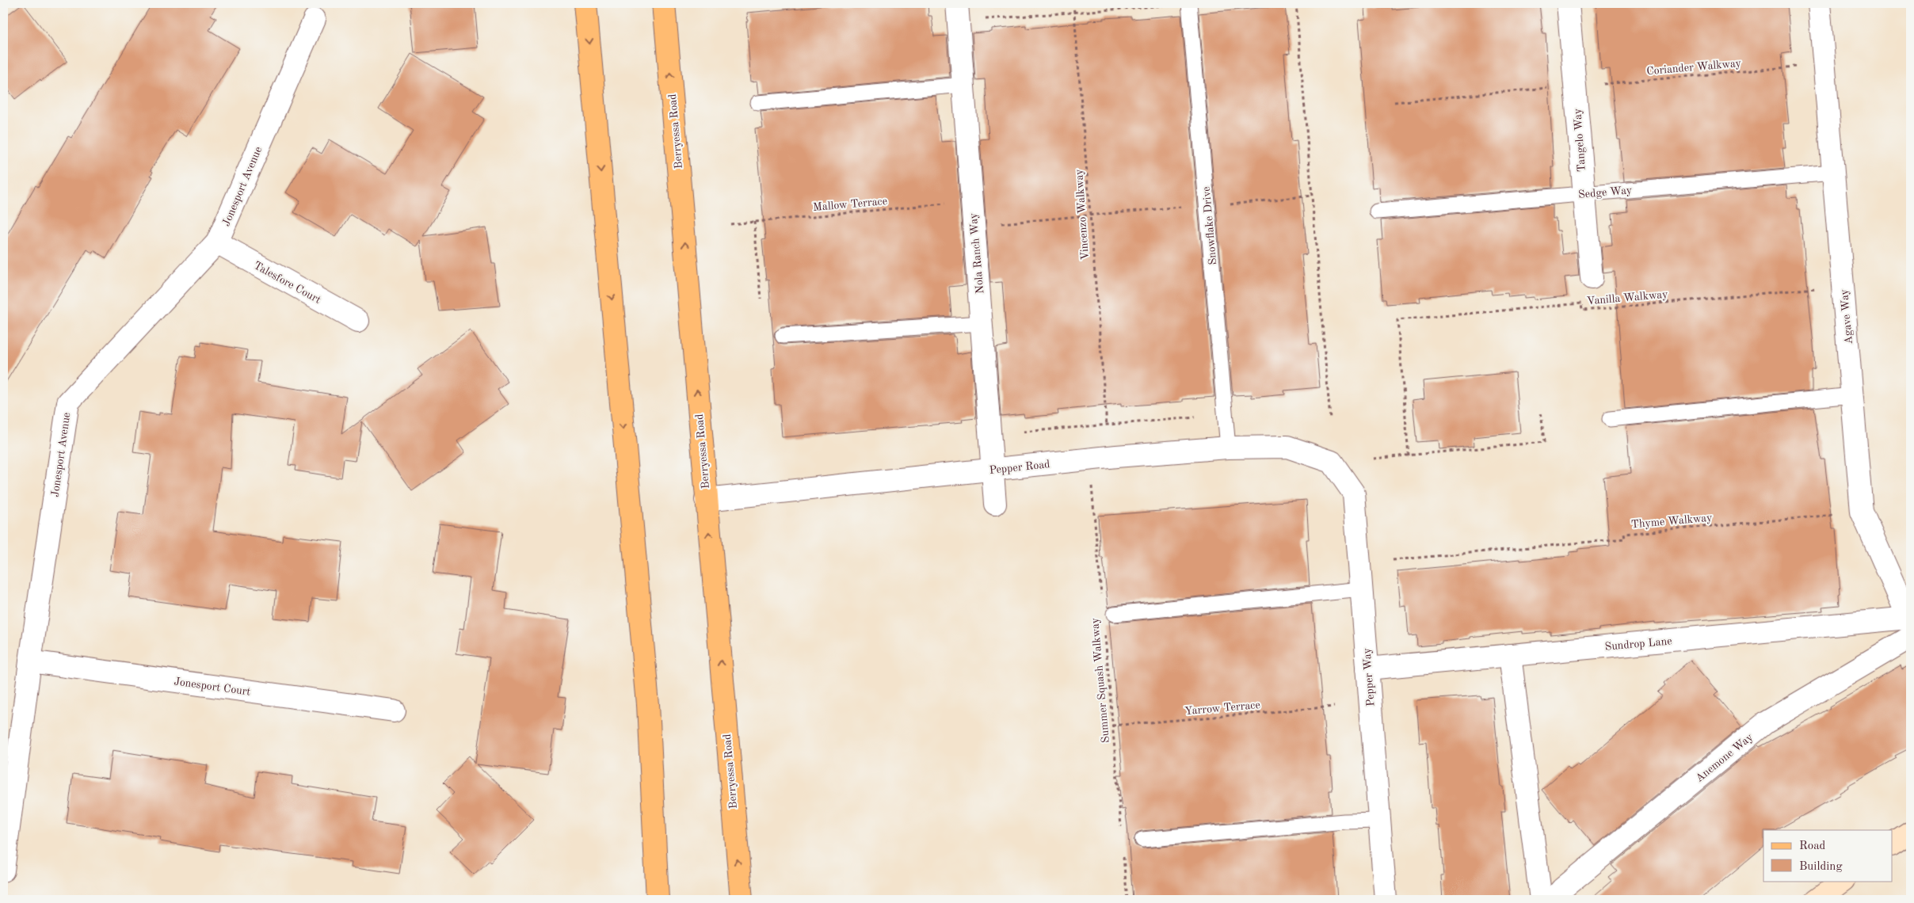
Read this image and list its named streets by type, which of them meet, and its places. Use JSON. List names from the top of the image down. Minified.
{"streets":{"main road":["Berryessa Road"],"street":["Tangelo Way","Jonesport Avenue","Nola Ranch Way","Talesfore Court","Agave Way","Pepper Road","Sundrop Lane","Pepper Way","Jonesport Court","Anemone Way"],"lane":["Sedge Way","Snowflake Drive"],"path":["Coriander Walkway","Mallow Terrace","Vincenzo Walkway","Vanilla Walkway","Thyme Walkway","Summer Squash Walkway","Yarrow Terrace"]},"crossings":[["Berryessa Road","Pepper Road"],["Tangelo Way","Sedge Way"],["Jonesport Avenue","Talesfore Court"],["Jonesport Avenue","Jonesport Court"],["Sedge Way","Agave Way"],["Mallow Terrace","Nola Ranch Way"],["Snowflake Drive","Pepper Road"],["Nola Ranch Way","Pepper Road"],["Agave Way","Thyme Walkway"],["Agave Way","Sundrop Lane"],["Agave Way","Anemone Way"],["Pepper Road","Pepper Way"],["Sundrop Lane","Pepper Way"],["Sundrop Lane","Anemone Way"],["Summer Squash Walkway","Yarrow Terrace"]],"legend":["Road","Building"]}
